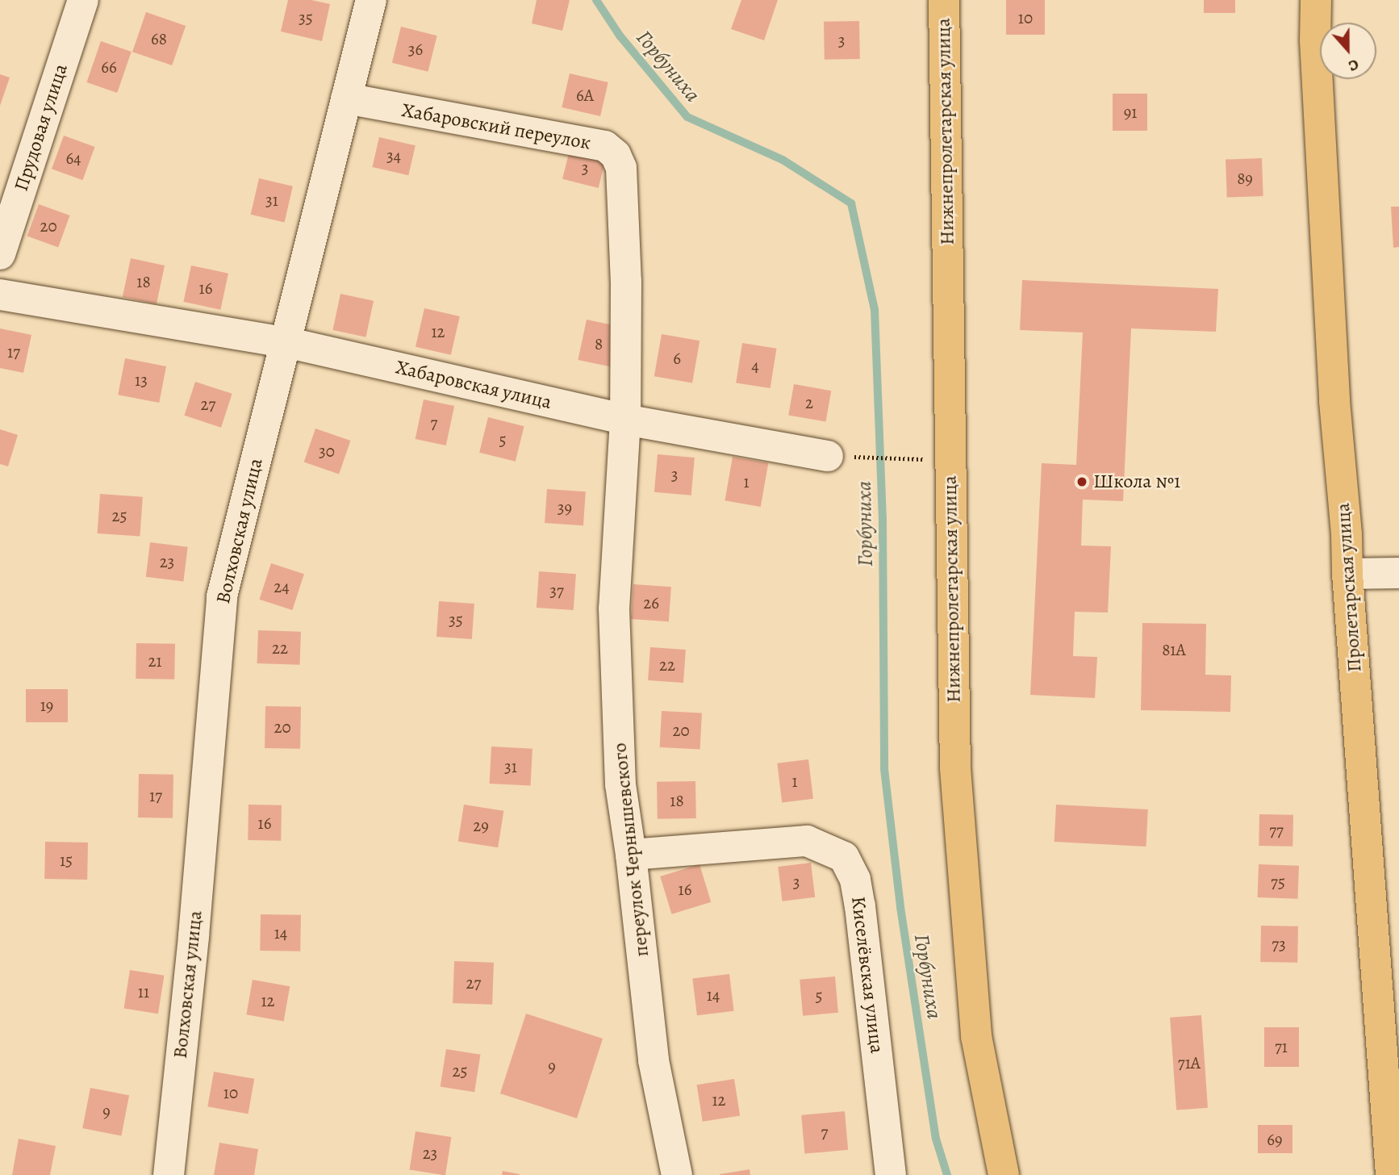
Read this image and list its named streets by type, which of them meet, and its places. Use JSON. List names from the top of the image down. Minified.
{"streets":{"main road":["Нижнепролетарская улица","Пролетарская улица"],"street":["Хабаровский переулок","Прудовая улица","Хабаровская улица","Волховская улица","переулок Чернышевского","Киселёвская улица"]},"crossings":[["Хабаровский переулок","Хабаровская улица"],["Хабаровский переулок","Волховская улица"],["Хабаровский переулок","переулок Чернышевского"],["Хабаровская улица","Волховская улица"],["Хабаровская улица","переулок Чернышевского"],["переулок Чернышевского","Киселёвская улица"]],"water":["Горбуниха"],"places":["Школа №1"],"house_numbers":["35","10","68","3","36","66","6А","91","34","64","3","89","31","20","18","16","12","8","17","6","4","13","2","27","7","5","30","3","1","39","25","23","24","37","26","35","22","81А","21","22","19","20","20","31","1","17","18","16","29","77","15","3","75","16","14","73","27","11","14","5","12","71","71А","9","25","10","12","9","7","69","23"],"north":"bottom"}
